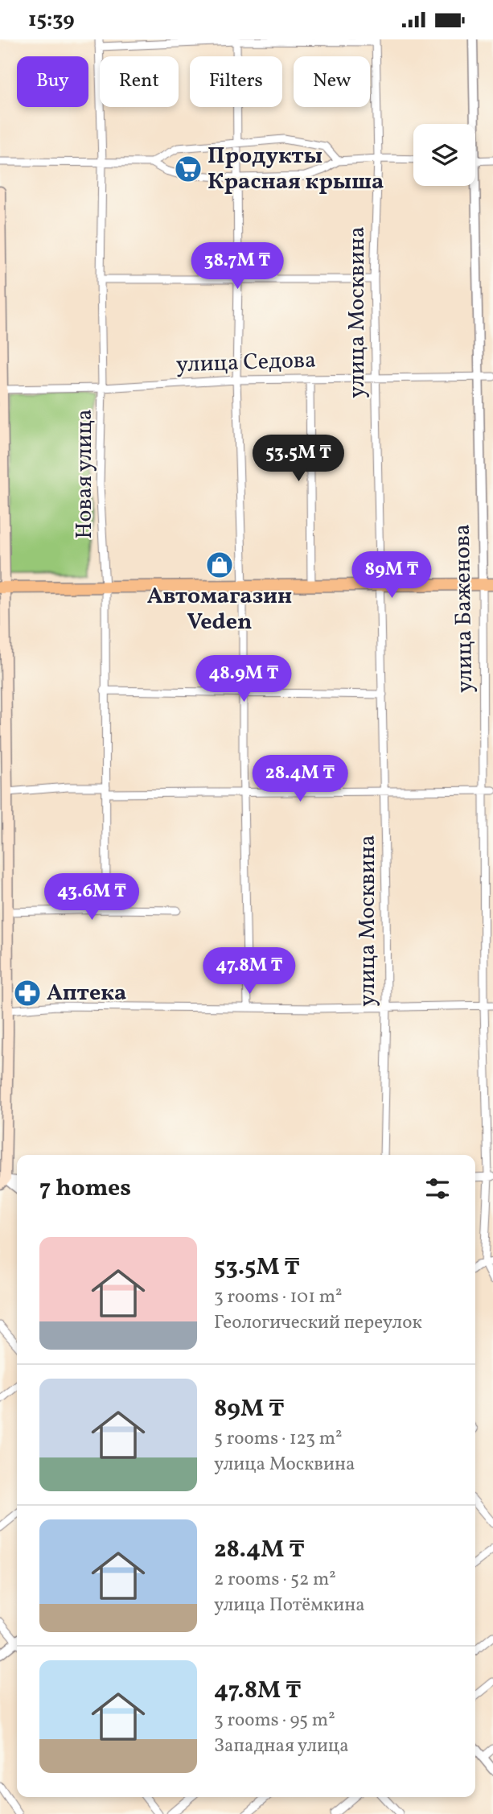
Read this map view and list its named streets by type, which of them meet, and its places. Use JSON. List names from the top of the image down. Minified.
{"streets":{"street":["улица Москвина","улица Седова","Новая улица","улица Баженова"]},"crossings":[["улица Москвина","улица Седова"],["улица Седова","Новая улица"],["улица Седова","улица Баженова"]],"places":{"supermarket":["Продукты Красная крыша"],"shop":["Автомагазин Veden"],"pharmacy":["Аптека"]},"page":{"status":"15:39","chip":["Buy","Rent","Filters","New"],"price":["38.7M ₸","53.5M ₸","89M ₸","48.9M ₸","28.4M ₸","43.6M ₸","47.8M ₸"],"heading":"7 homes","list":[{"name":"53.5M ₸","note":"3 rooms · 101 m² · Геологический переулок"},{"name":"89M ₸","note":"5 rooms · 123 m² · улица Москвина"},{"name":"28.4M ₸","note":"2 rooms · 52 m² · улица Потёмкина"},{"name":"47.8M ₸","note":"3 rooms · 95 m² · Западная улица"}]}}
